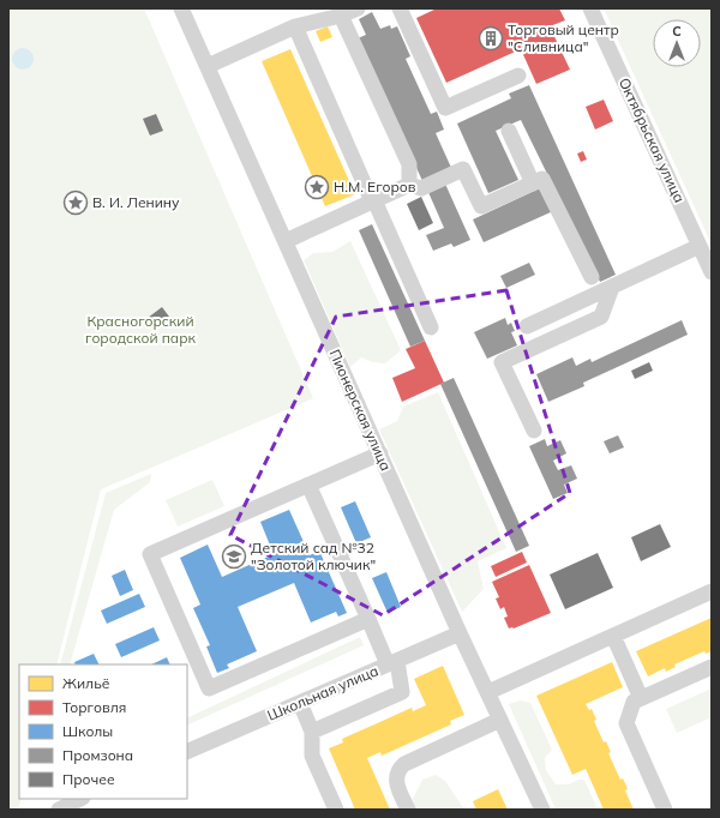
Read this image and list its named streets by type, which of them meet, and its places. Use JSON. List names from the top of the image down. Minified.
{"streets":{"street":["Октябрьская улица","Пионерская улица","Школьная улица"]},"crossings":[["Пионерская улица","Школьная улица"]],"parks":["Красногорский городской парк"],"places":{"building":["Торговый центр \"Сливница\""],"place":["Н.М. Егоров","В. И. Ленину"],"school or university":["Детский сад №32 \"Золотой ключик\""]},"legend":["Жильё","Торговля","Школы","Промзона","Прочее"],"north":"top"}
